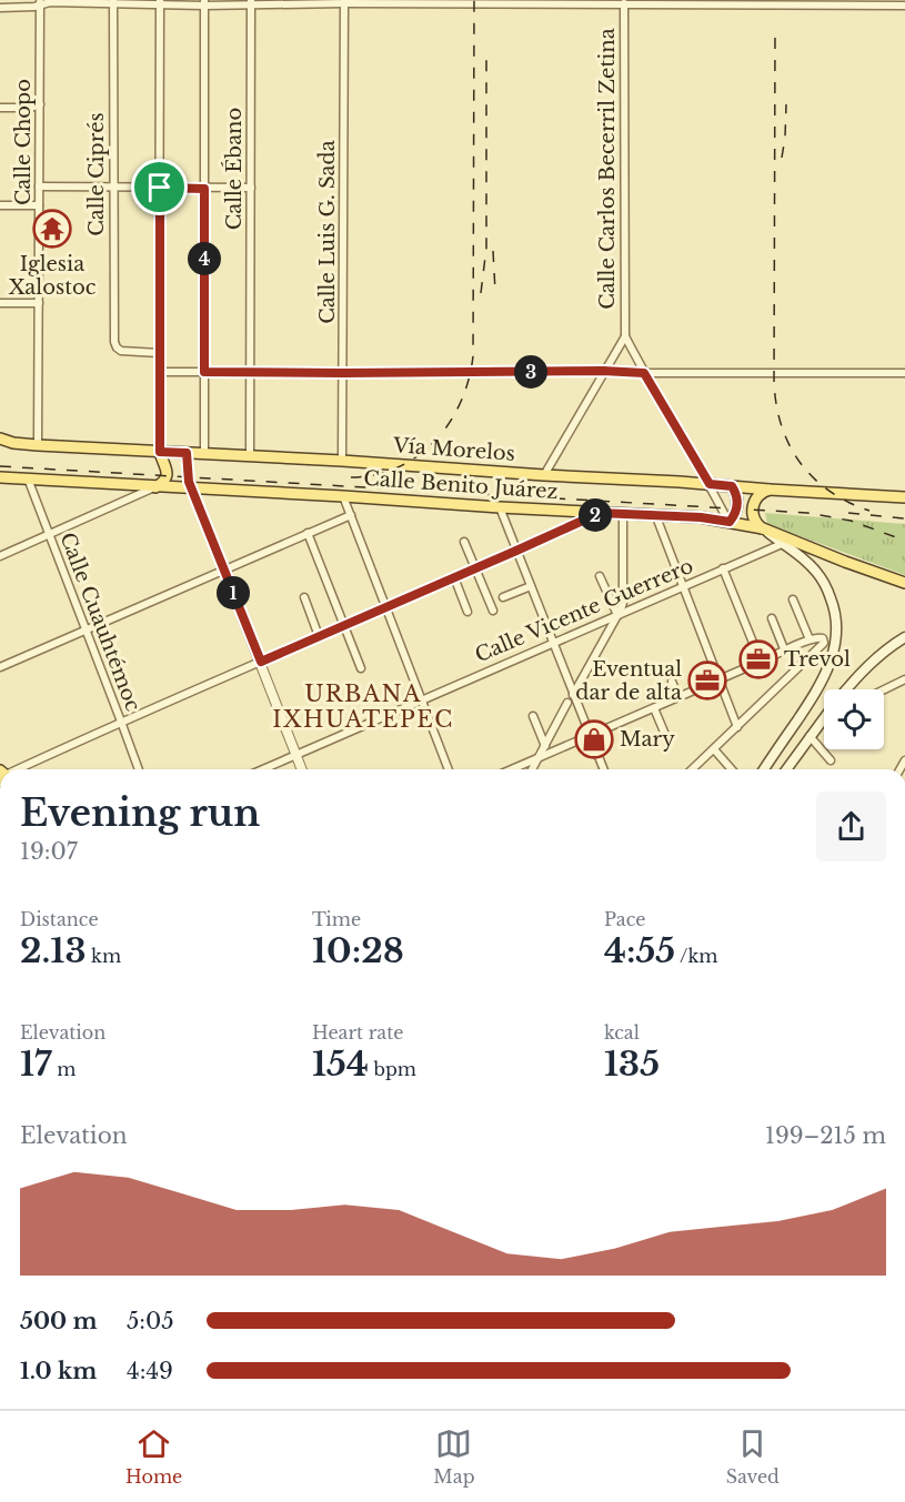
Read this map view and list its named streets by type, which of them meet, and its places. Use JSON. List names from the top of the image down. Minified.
{"streets":{"main road":["Vía Morelos","Calle Benito Juárez"],"street":["Calle Chopo","Calle Ébano","Calle Carlos Becerril Zetina","Calle Ciprés","Calle Luis G. Sada","Calle Vicente Guerrero","Calle Cuauhtémoc"]},"crossings":[["Calle Chopo","Vía Morelos"],["Calle Ébano","Vía Morelos"],["Calle Carlos Becerril Zetina","Vía Morelos"],["Calle Carlos Becerril Zetina","Calle Benito Juárez"],["Calle Luis G. Sada","Vía Morelos"],["Calle Benito Juárez","Calle Cuauhtémoc"]],"districts":["URBANA IXHUATEPEC"],"places":{"temple":["Iglesia Xalostoc"],"office":["Trevol","Eventual dar de alta"],"shop":["Mary"]},"page":{"pins":["4","3","2","1"],"heading":["Evening run","19:07"],"stats":[["Distance","2.13 km"],["Time","10:28"],["Pace","4:55 /km"],["Elevation","17 m"],["Heart rate","154 bpm"],["kcal","135"]],"chart":["Elevation","199–215 m"],"list":[{"name":"500 m","note":"5:05"},{"name":"1.0 km","note":"4:49"}],"tabs":["Home","Map","Saved"]}}
